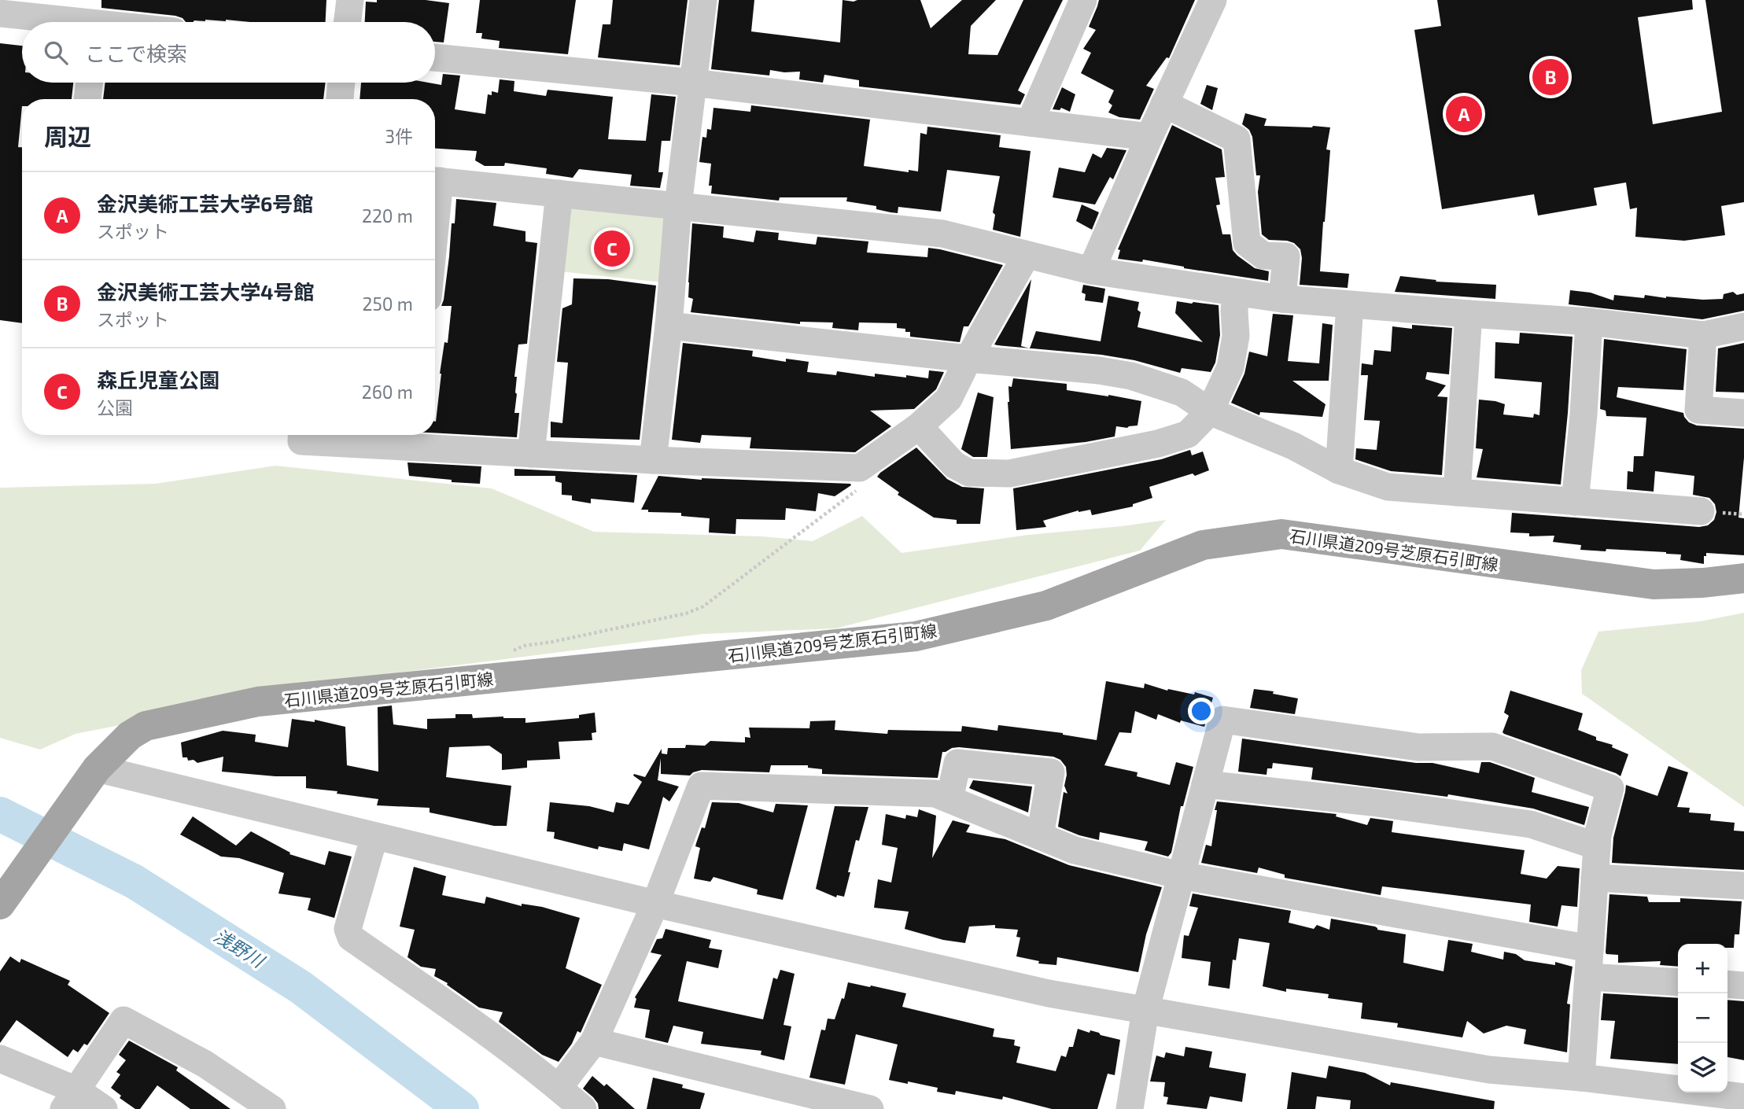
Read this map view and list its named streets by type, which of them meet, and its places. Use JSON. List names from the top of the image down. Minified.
{"streets":{"main road":["石川県道209号芝原石引町線"]},"water":["浅野川"],"page":{"search":"ここで検索","pins":["B","A","C"],"heading":["周辺","3件"],"list":[{"mark":"A","name":"金沢美術工芸大学6号館","note":"スポット","value":"220 m"},{"mark":"B","name":"金沢美術工芸大学4号館","note":"スポット","value":"250 m"},{"mark":"C","name":"森丘児童公園","note":"公園","value":"260 m"}],"map_buttons":["+","−"]}}
